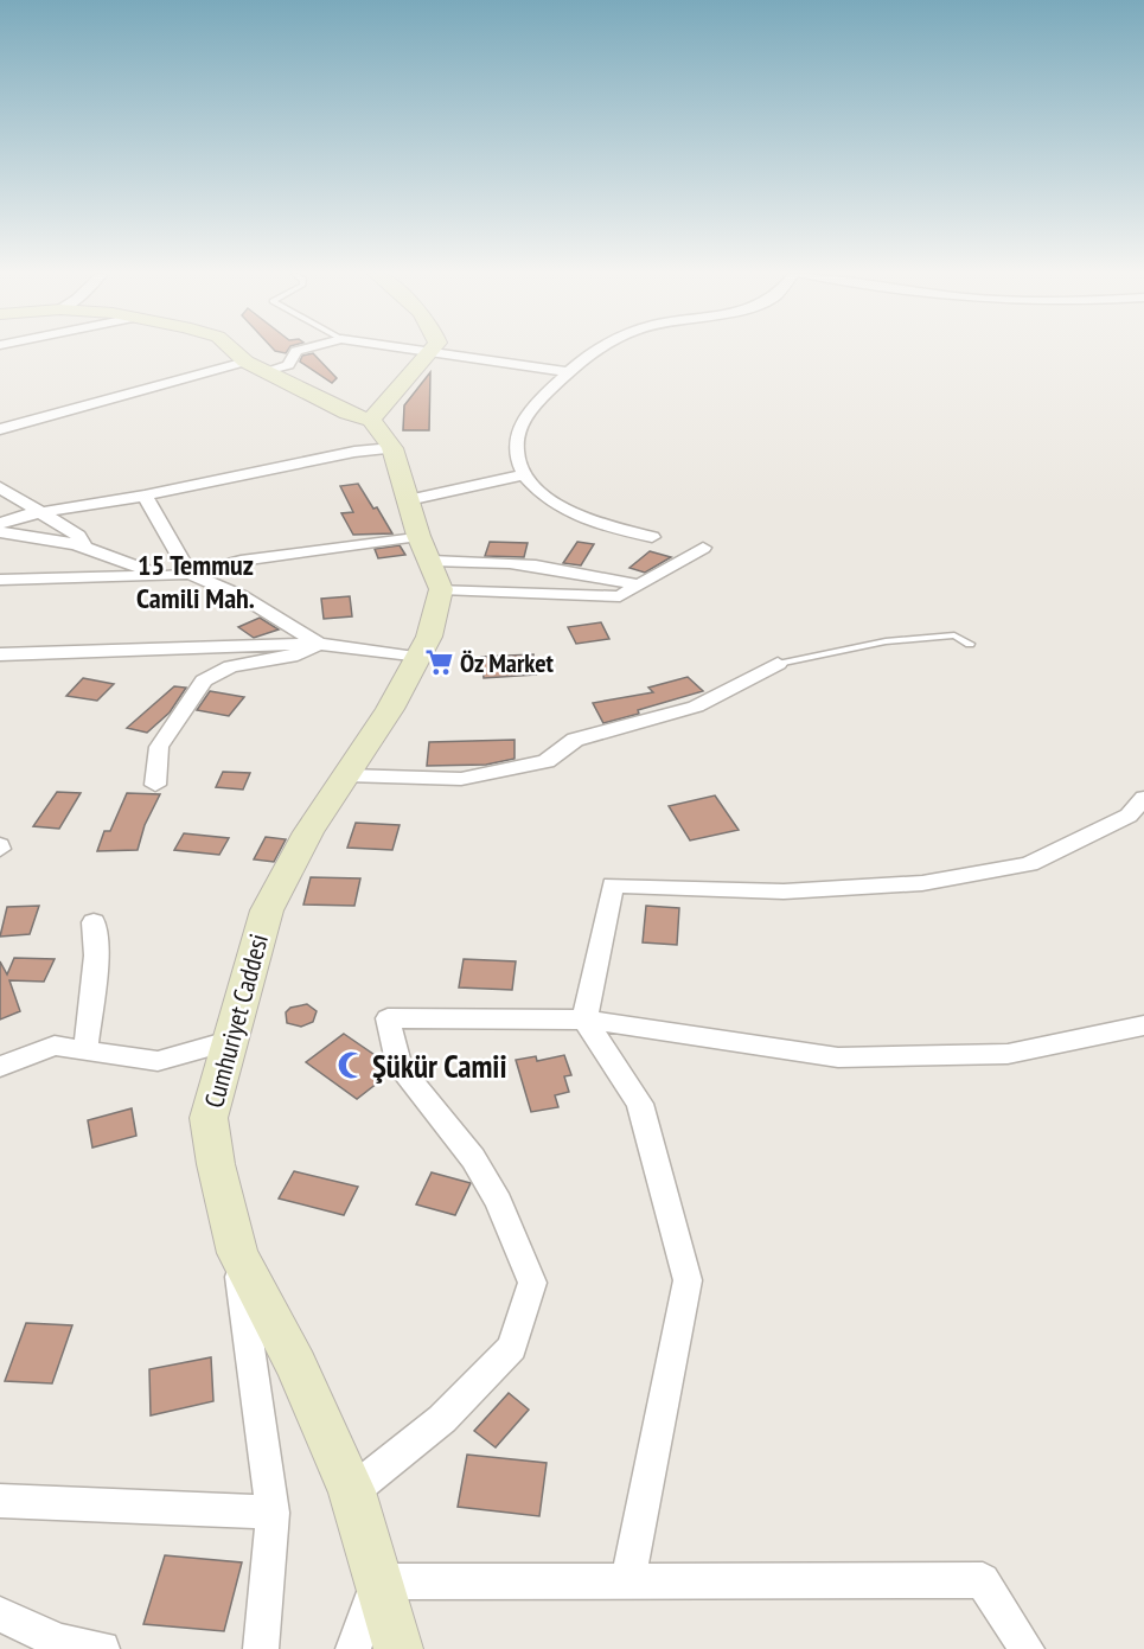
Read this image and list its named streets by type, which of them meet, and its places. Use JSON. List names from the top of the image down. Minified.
{"streets":{"street":["Cumhuriyet Caddesi"]},"districts":["15 Temmuz Camili Mah."],"places":{"supermarket":["Öz Market"],"mosque":["Şükür Camii"]}}
